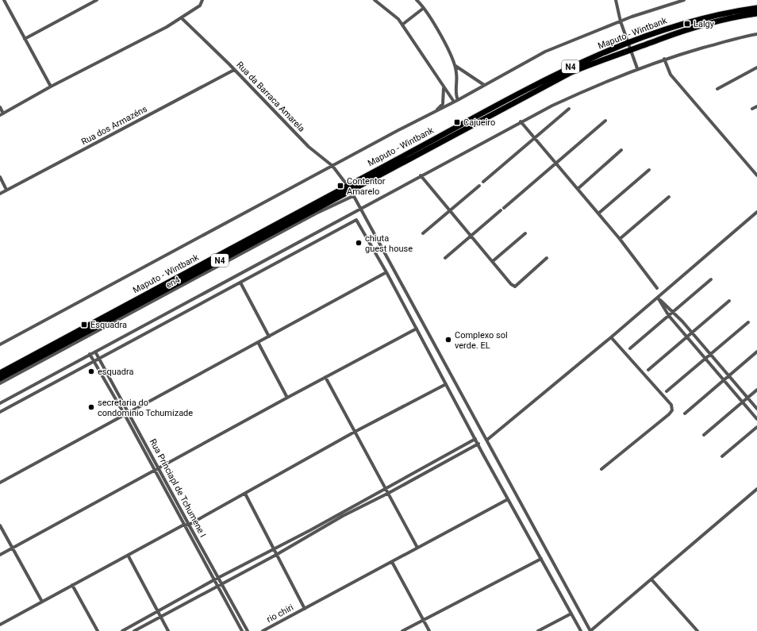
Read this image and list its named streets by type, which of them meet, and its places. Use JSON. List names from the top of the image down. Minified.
{"streets":{"highway":["Maputo - Wintbank","N4"],"street":["Rua da Barraca Amarela","Rua dos Armazéns","en4","Rua Princiapl de Tchumene I","rio chiri"]},"crossings":[["Maputo - Wintbank","Rua da Barraca Amarela"],["Rua da Barraca Amarela","Rua dos Armazéns"],["Rua da Barraca Amarela","en4"]],"places":{"transit":["Lalgy","Cajueiro","Contentor Amarelo","Esquadra"],"other":["chiuta guest house","Complexo sol verde. EL","esquadra","secretaria do condominio Tchumizade"]}}
